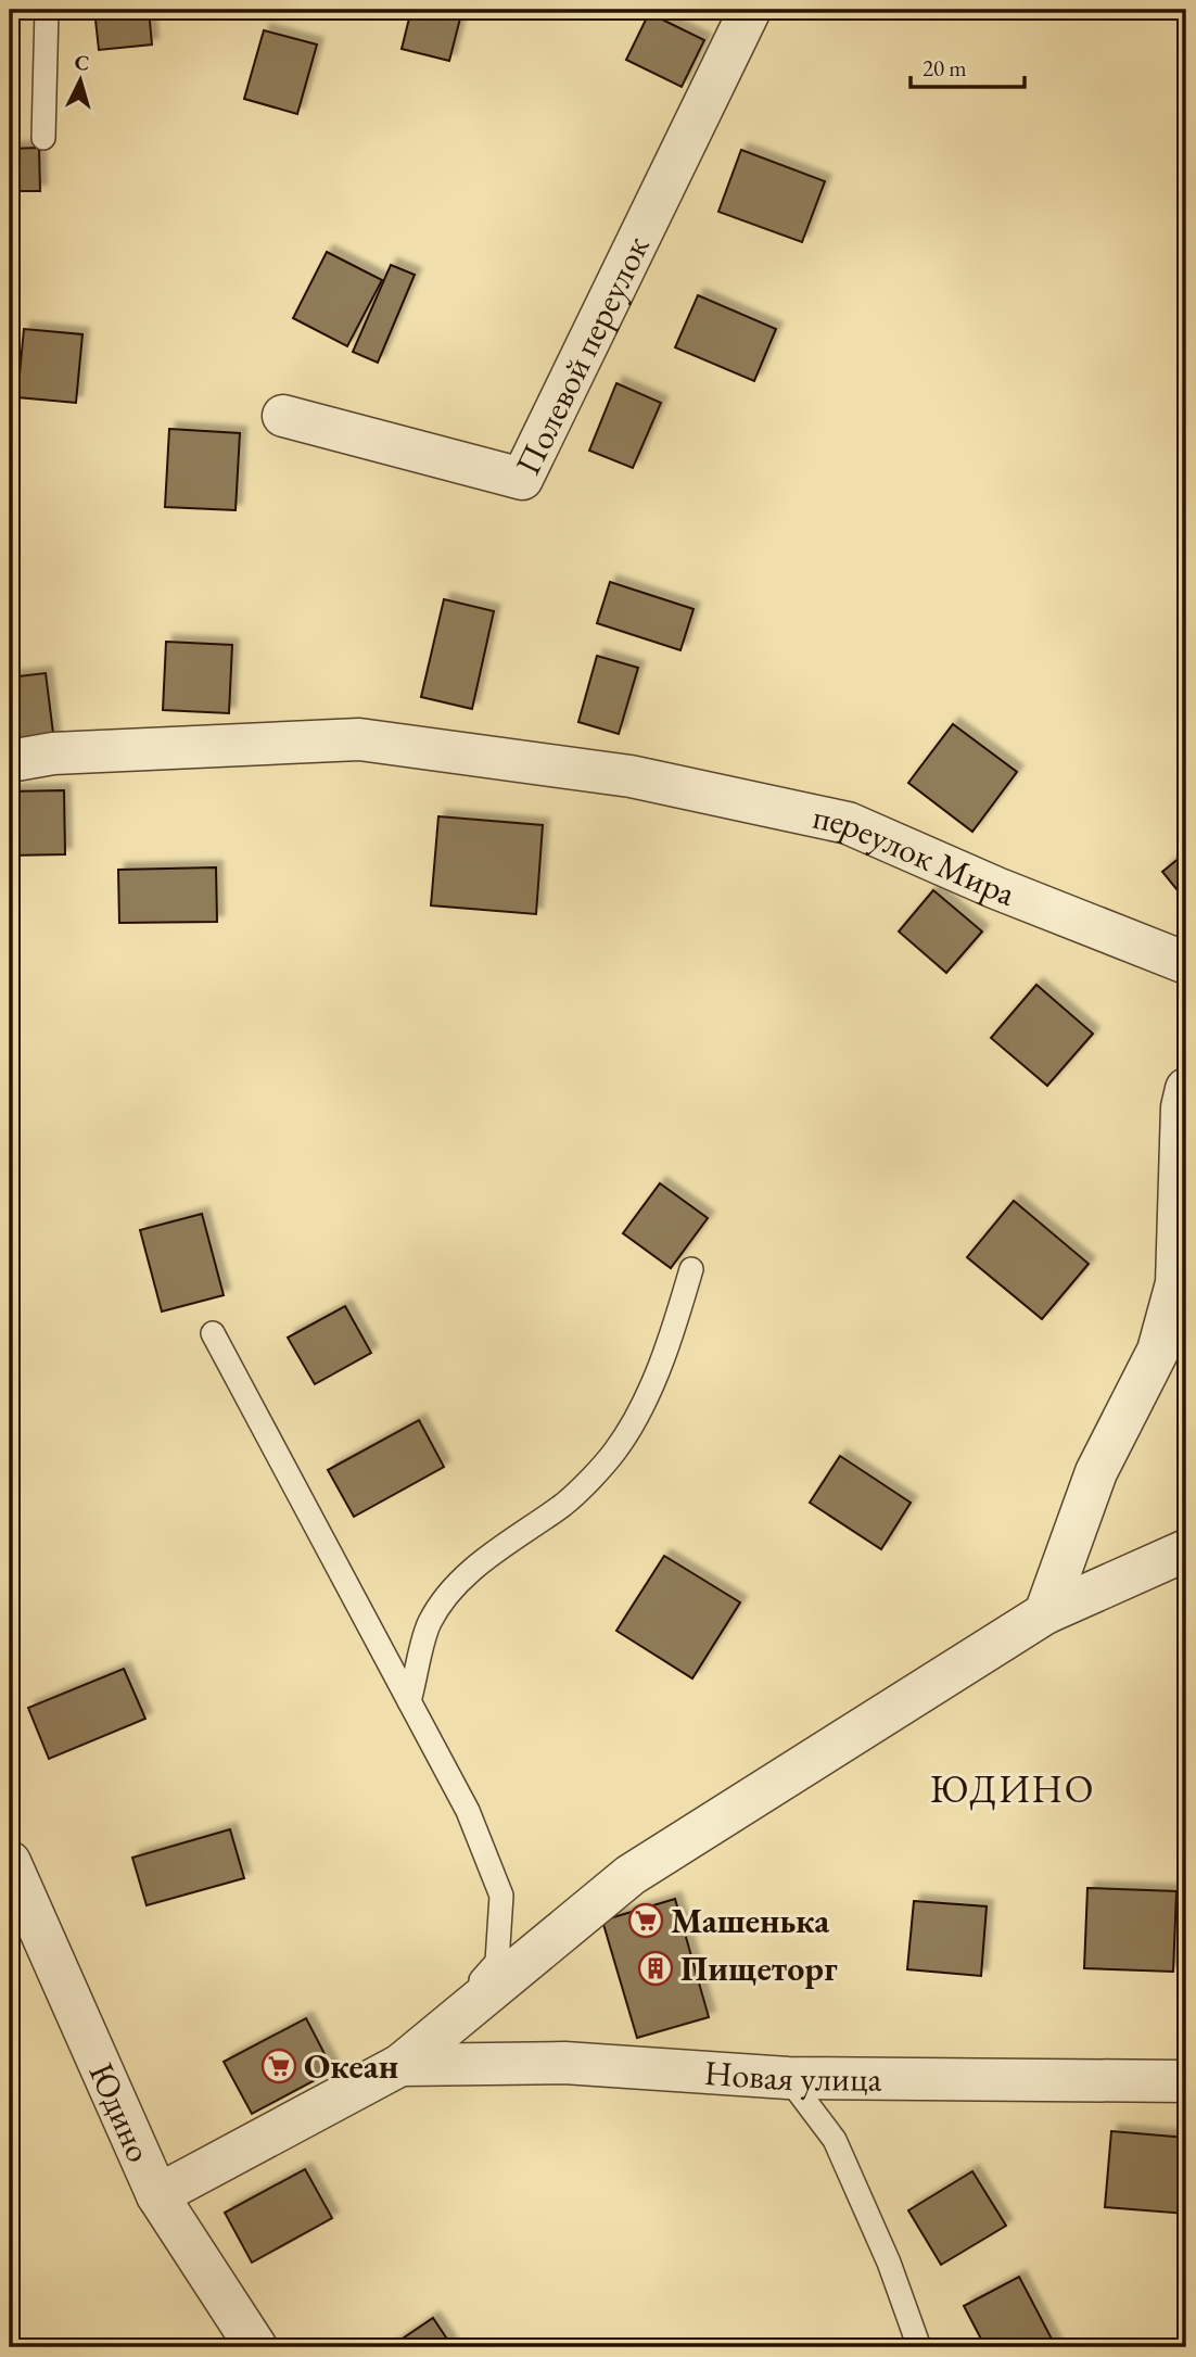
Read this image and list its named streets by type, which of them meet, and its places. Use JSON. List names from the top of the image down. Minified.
{"streets":{"street":["Полевой переулок","переулок Мира","Новая улица","Юдино"]},"districts":["ЮДИНО"],"places":{"supermarket":["Машенька","Океан"],"building":["Пищеторг"]},"scale_bar":"20 m","north":"top"}
